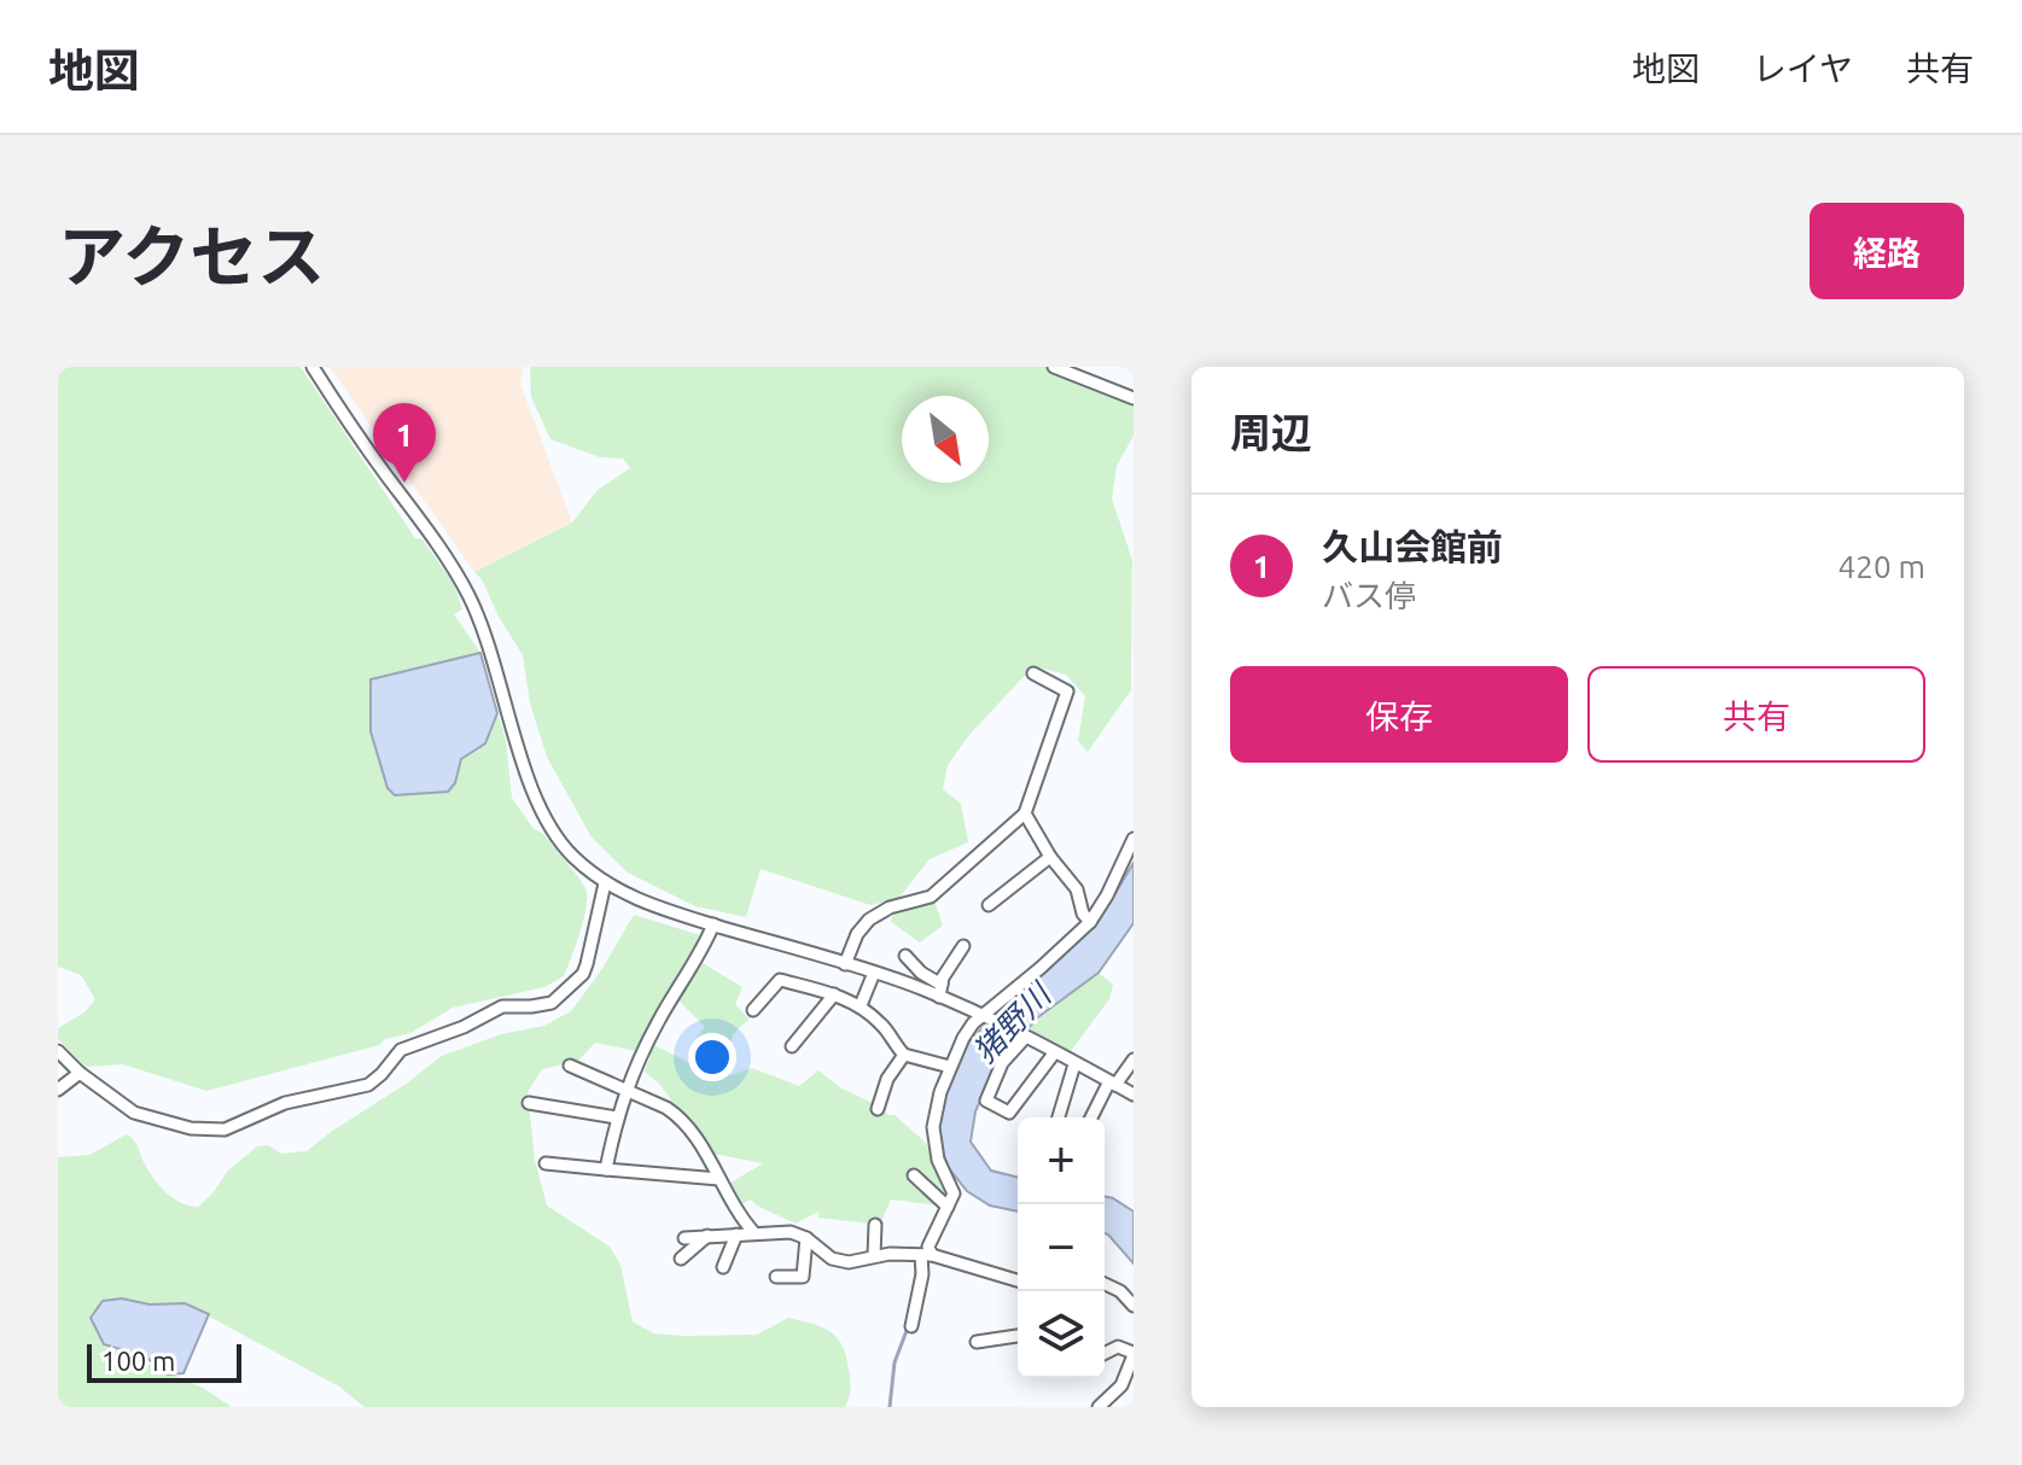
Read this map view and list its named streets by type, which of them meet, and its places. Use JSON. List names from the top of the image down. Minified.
{"water":["猪野川"],"scale_bar":"100 m","north":"bottom right","page":{"header":"地図","nav":["地図","レイヤ","共有"],"title":"アクセス","buttons":["経路",["保存","共有"]],"heading":"周辺","pins":"1","list":[{"mark":"1","name":"久山会館前","note":"バス停","value":"420 m"}],"map_buttons":["+","−"],"scale":"100 m"}}
